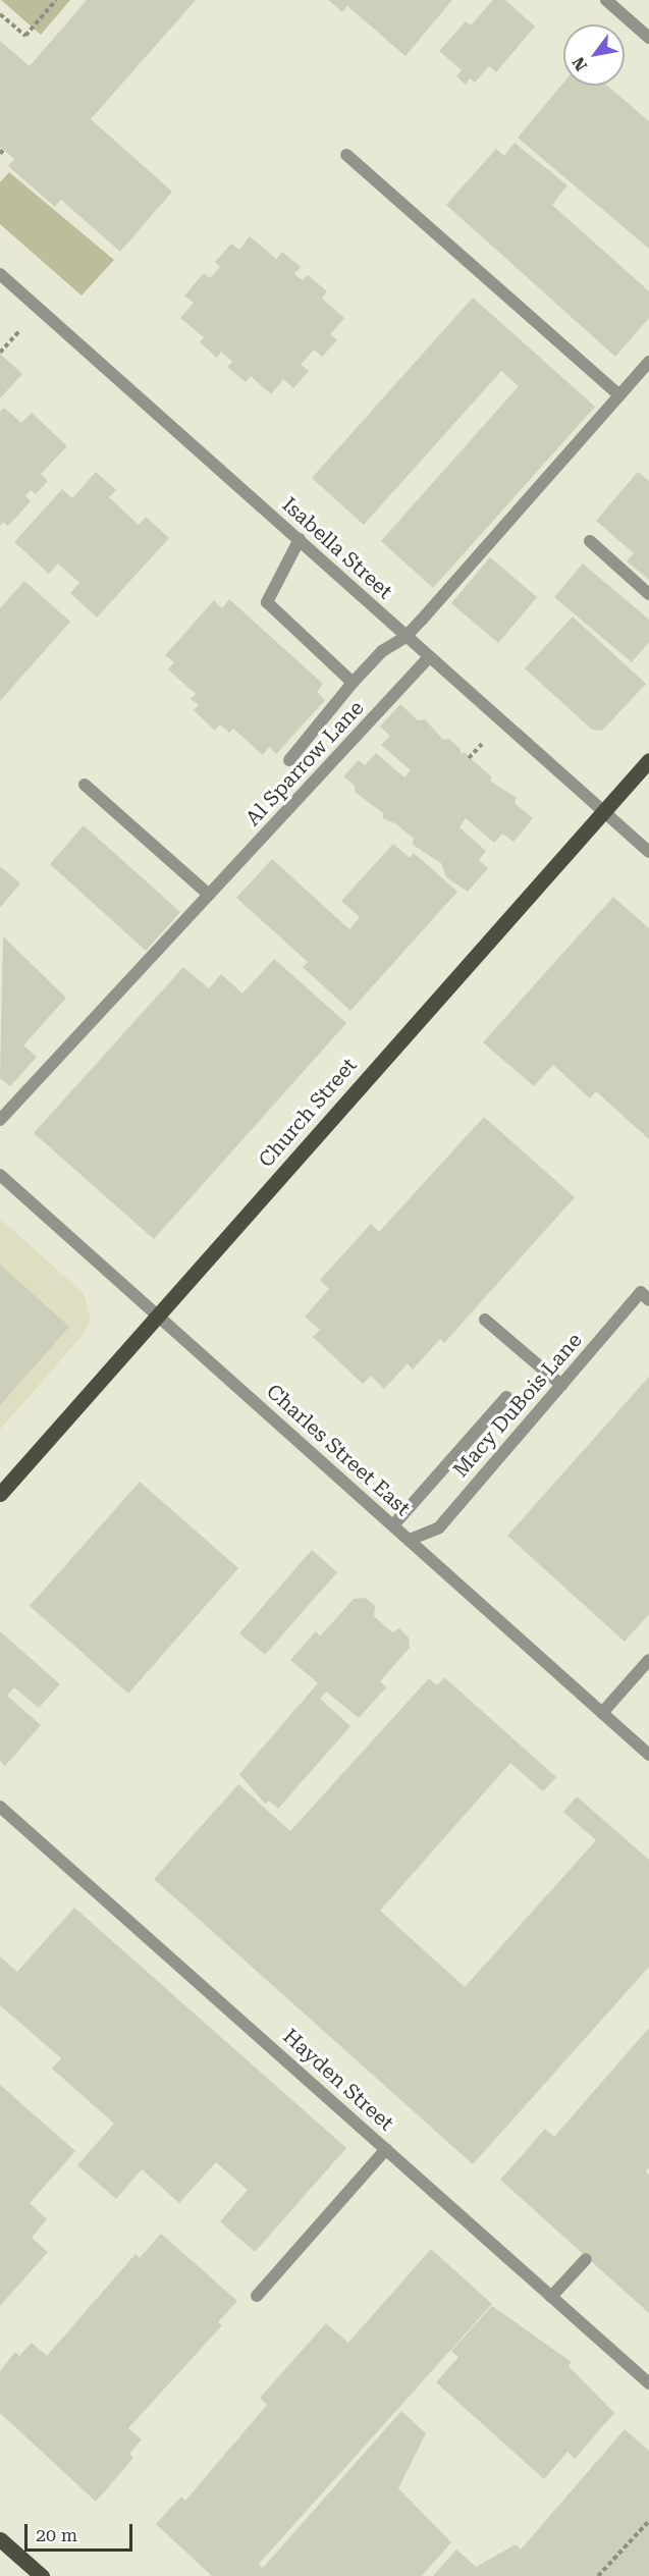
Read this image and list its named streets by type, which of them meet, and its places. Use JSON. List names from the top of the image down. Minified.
{"streets":{"main road":["Church Street"],"street":["Isabella Street","Al Sparrow Lane","Macy DuBois Lane","Charles Street East","Hayden Street"]},"crossings":[["Isabella Street","Al Sparrow Lane"],["Isabella Street","Church Street"],["Church Street","Charles Street East"],["Macy DuBois Lane","Charles Street East"]],"scale_bar":"20 m","north":"bottom left"}
